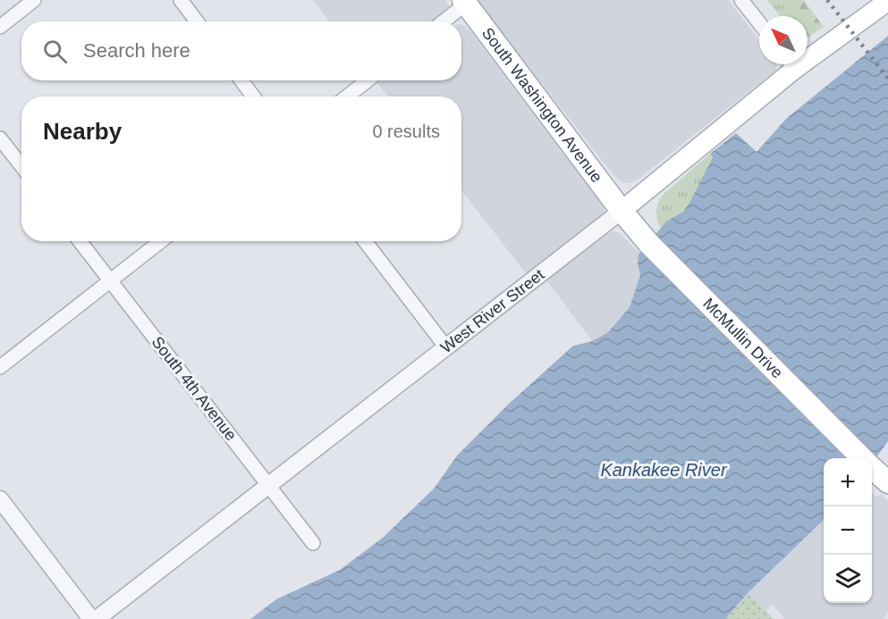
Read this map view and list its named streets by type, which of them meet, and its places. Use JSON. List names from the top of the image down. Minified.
{"streets":{"main road":["South Washington Avenue","West River Street","McMullin Drive"],"street":["South 4th Avenue"]},"crossings":[["South Washington Avenue","West River Street"],["South Washington Avenue","McMullin Drive"],["West River Street","McMullin Drive"],["West River Street","South 4th Avenue"]],"water":["Kankakee River"],"north":"top left","page":{"search":"Search here","heading":["Nearby","0 results"],"map_buttons":["+","−"]}}
